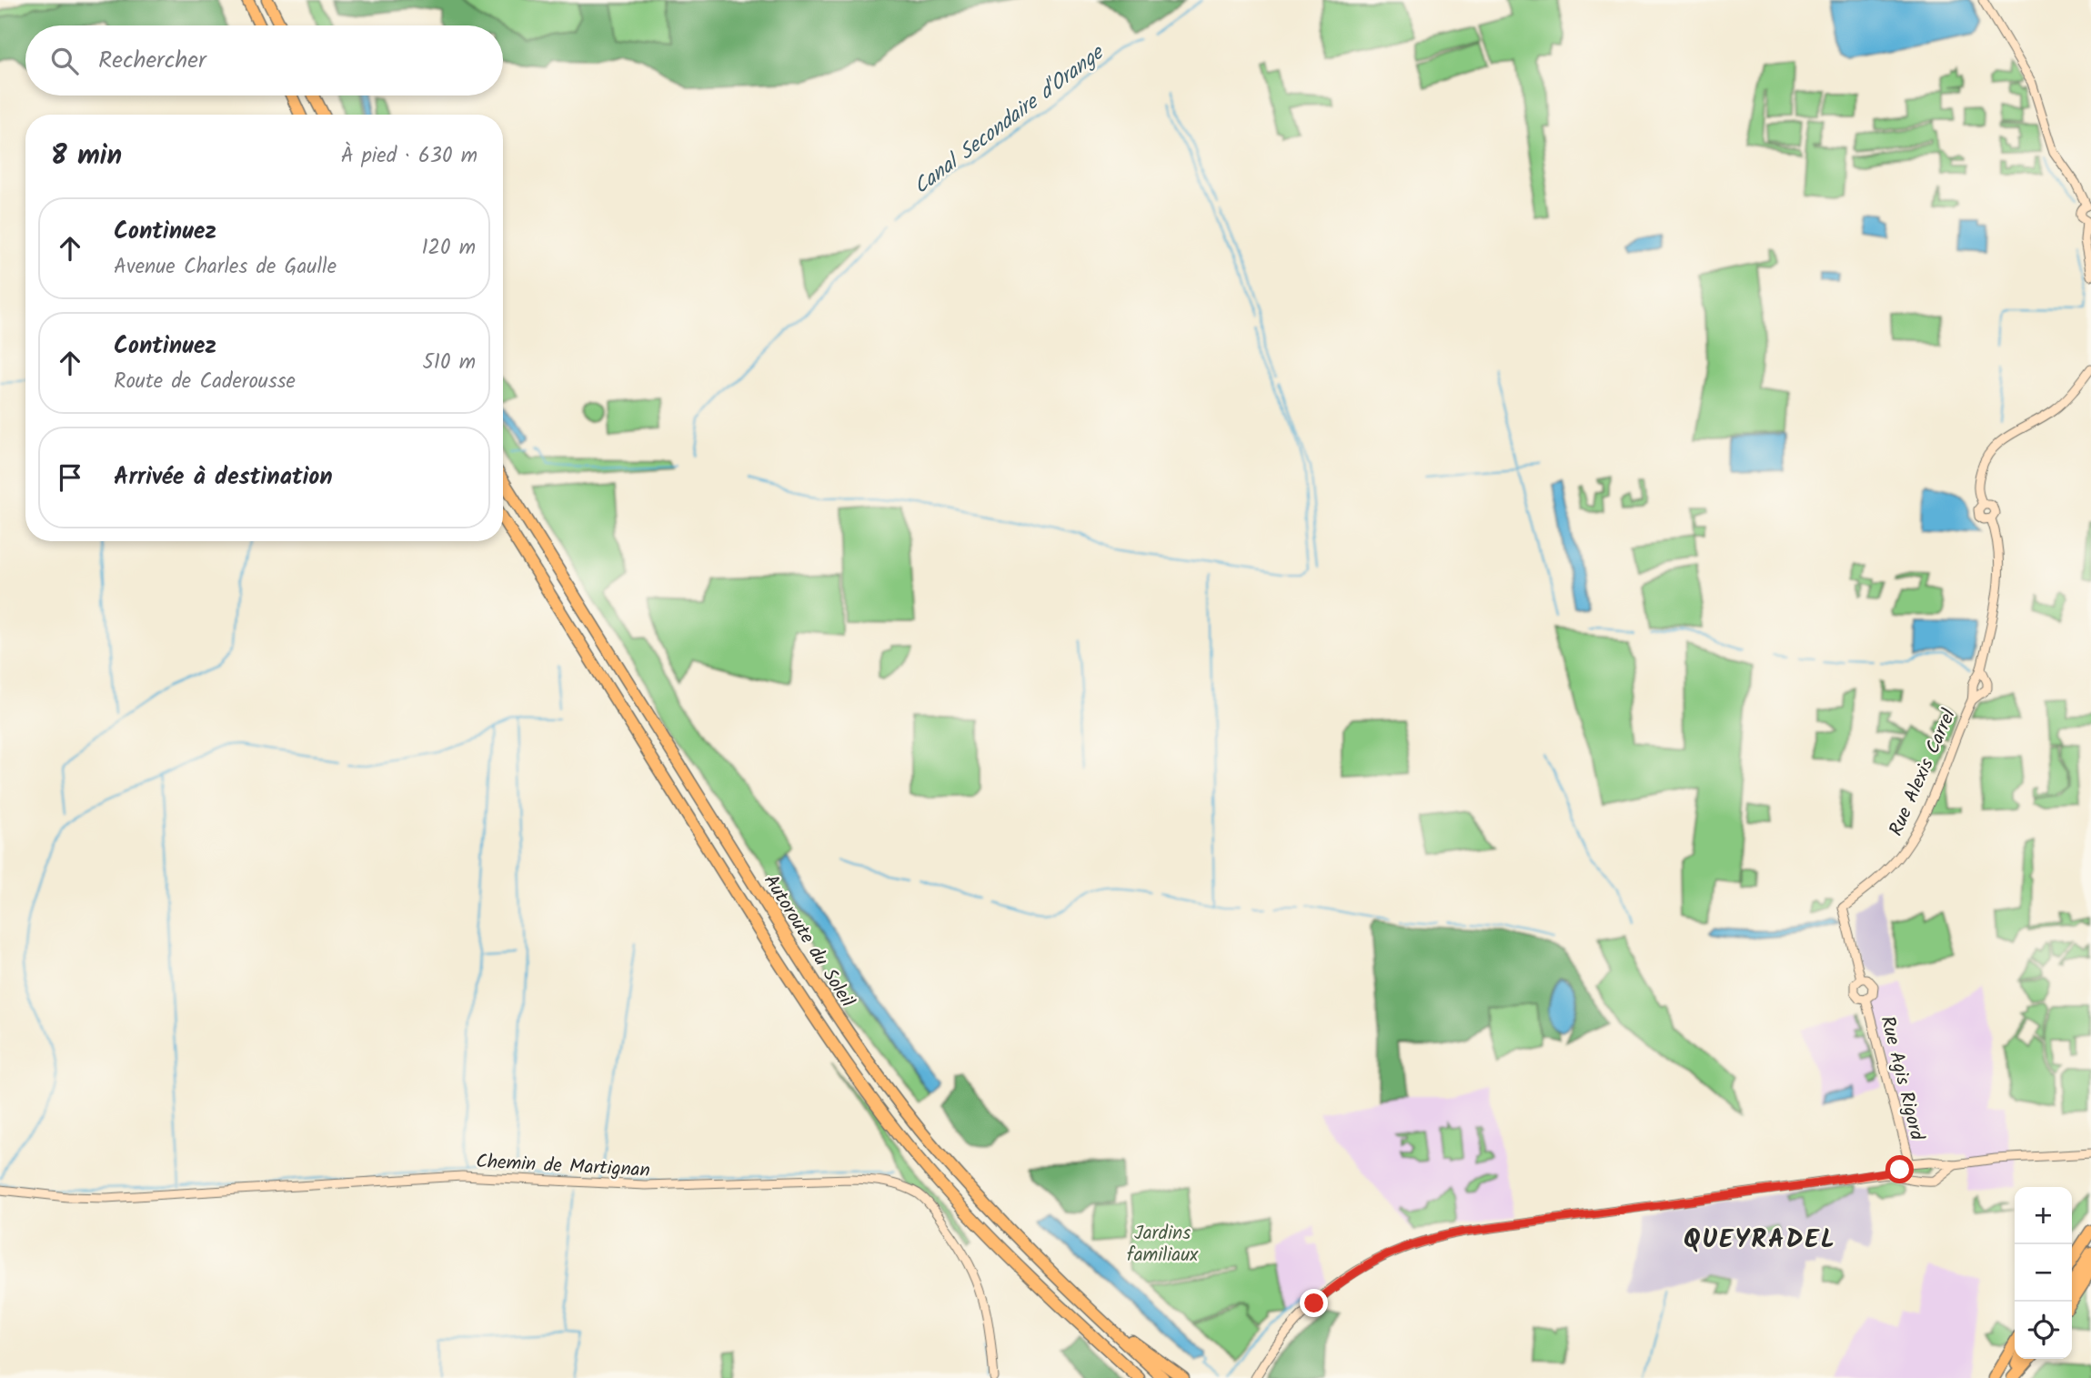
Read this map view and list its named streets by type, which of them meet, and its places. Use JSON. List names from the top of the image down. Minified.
{"streets":{"highway":["Autoroute du Soleil"],"main road":["Rue Alexis Carrel","Rue Agis Rigord","Chemin de Martignan"]},"crossings":[["Rue Alexis Carrel","Rue Agis Rigord"]],"districts":["QUEYRADEL"],"water":["Canal Secondaire d'Orange"],"parks":["Jardins familiaux"],"page":{"search":"Rechercher","heading":["8 min","À pied · 630 m"],"list":[["Continuez","Avenue Charles de Gaulle","120 m"],["Continuez","Route de Caderousse","510 m"],"Arrivée à destination"],"map_buttons":["+","−"]}}
